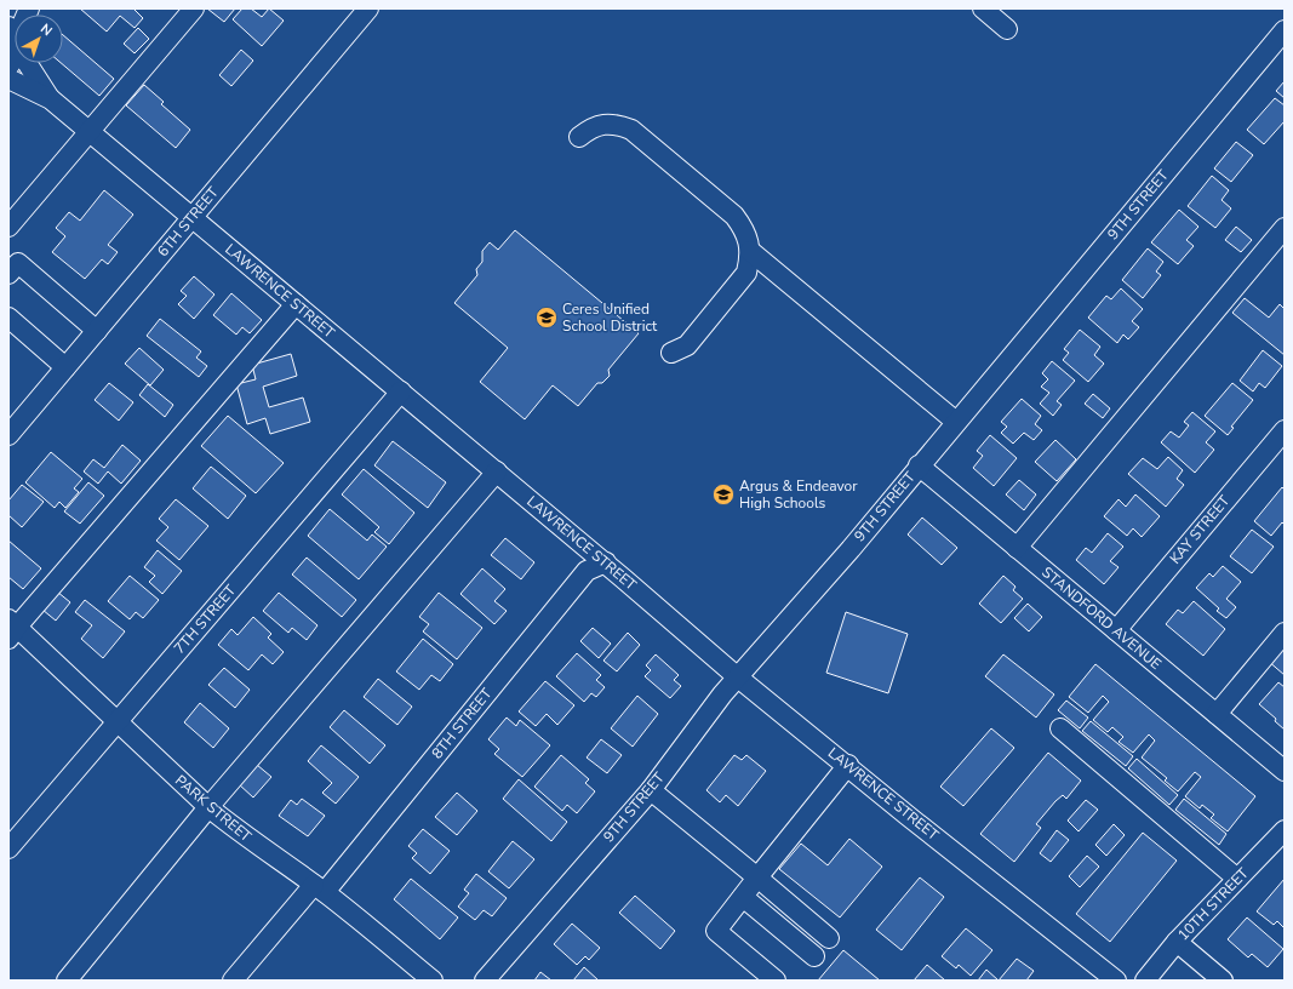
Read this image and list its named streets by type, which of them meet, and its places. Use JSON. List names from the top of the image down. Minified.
{"streets":{"street":["9TH STREET","6TH STREET","LAWRENCE STREET","KAY STREET","STANDFORD AVENUE","7TH STREET","8TH STREET","PARK STREET","10TH STREET"]},"crossings":[["9TH STREET","LAWRENCE STREET"],["9TH STREET","STANDFORD AVENUE"],["6TH STREET","LAWRENCE STREET"],["LAWRENCE STREET","7TH STREET"],["LAWRENCE STREET","8TH STREET"],["KAY STREET","STANDFORD AVENUE"],["7TH STREET","PARK STREET"],["8TH STREET","PARK STREET"]],"places":{"school or university":["Ceres Unified School District","Argus & Endeavor High Schools"]},"north":"top right"}
